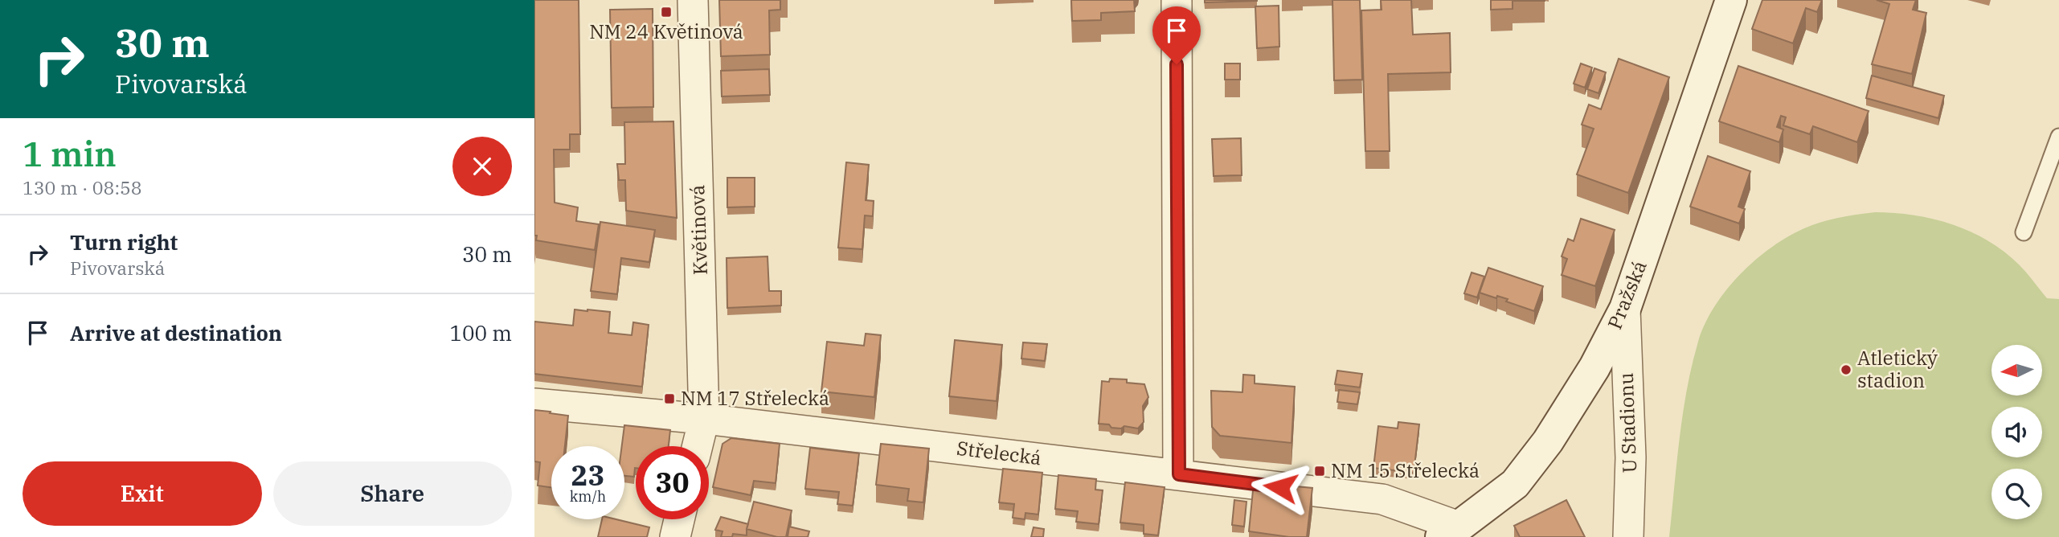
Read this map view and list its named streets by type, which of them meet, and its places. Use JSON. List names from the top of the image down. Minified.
{"streets":{"main road":["Pražská"],"street":["Květinová","U Stadionu","Střelecká"]},"crossings":[["Květinová","Střelecká"],["Pražská","U Stadionu"],["Pražská","Střelecká"]],"places":{"transit":["NM 24 Květinová","NM 17 Střelecká","NM 15 Střelecká"],"other":["Atletický stadion"]},"north":"left","page":{"turn":["30 m","Pivovarská"],"heading":["1 min","130 m · 08:58"],"list":[{"name":"Turn right","note":"Pivovarská","value":"30 m"},{"name":"Arrive at destination","value":"100 m"}],"speed":"23 km/h","limit":"30","buttons":["Exit","Share"]}}
